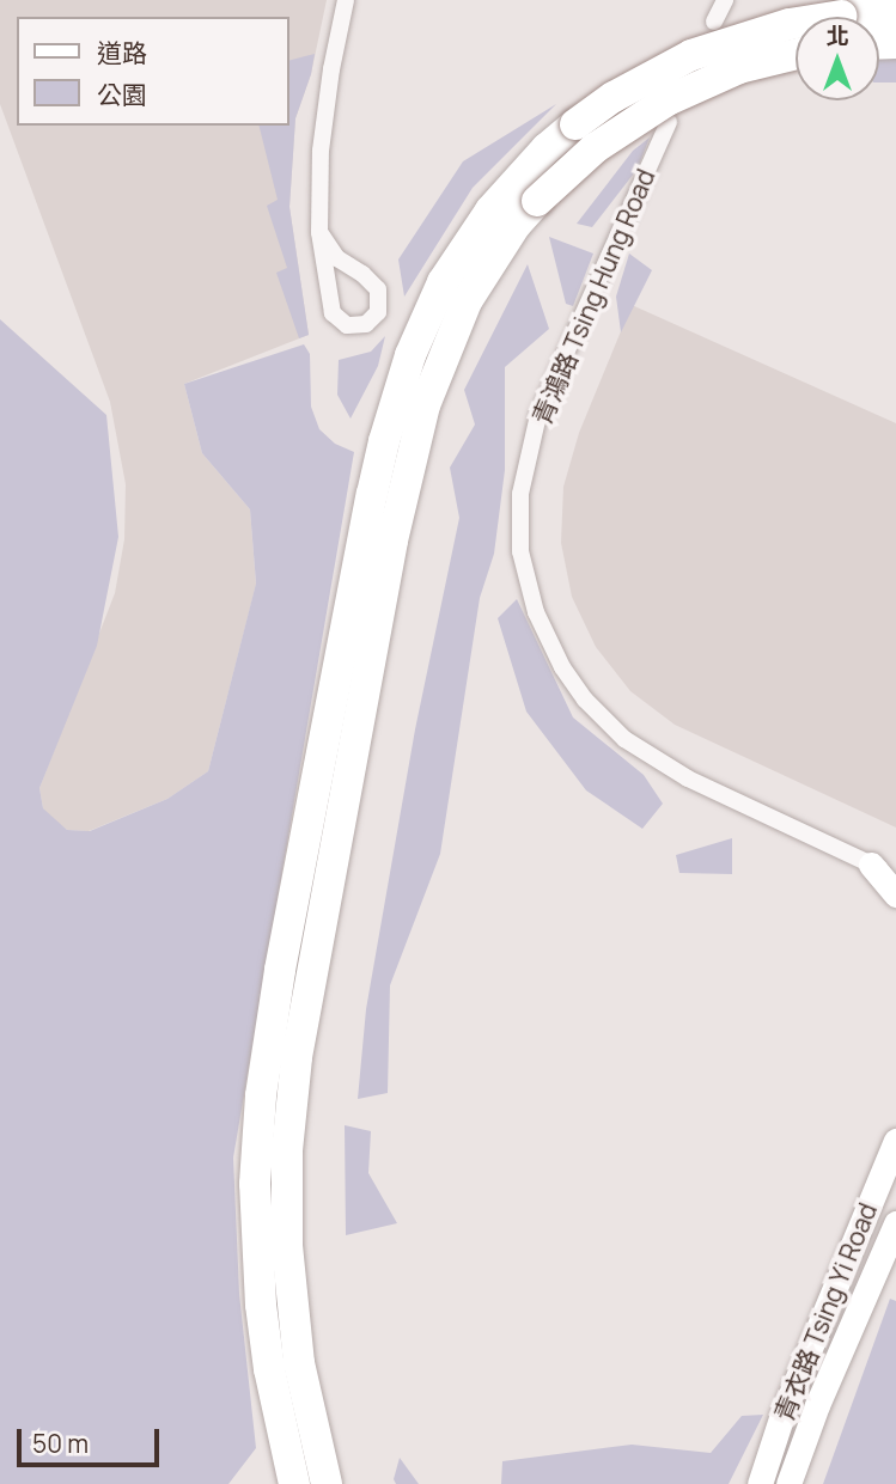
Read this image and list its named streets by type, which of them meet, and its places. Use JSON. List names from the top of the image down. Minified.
{"streets":{"main road":["青衣路 Tsing Yi Road"],"street":["青鴻路 Tsing Hung Road"]},"legend":["道路","公園"],"scale_bar":"50 m","north":"top"}
